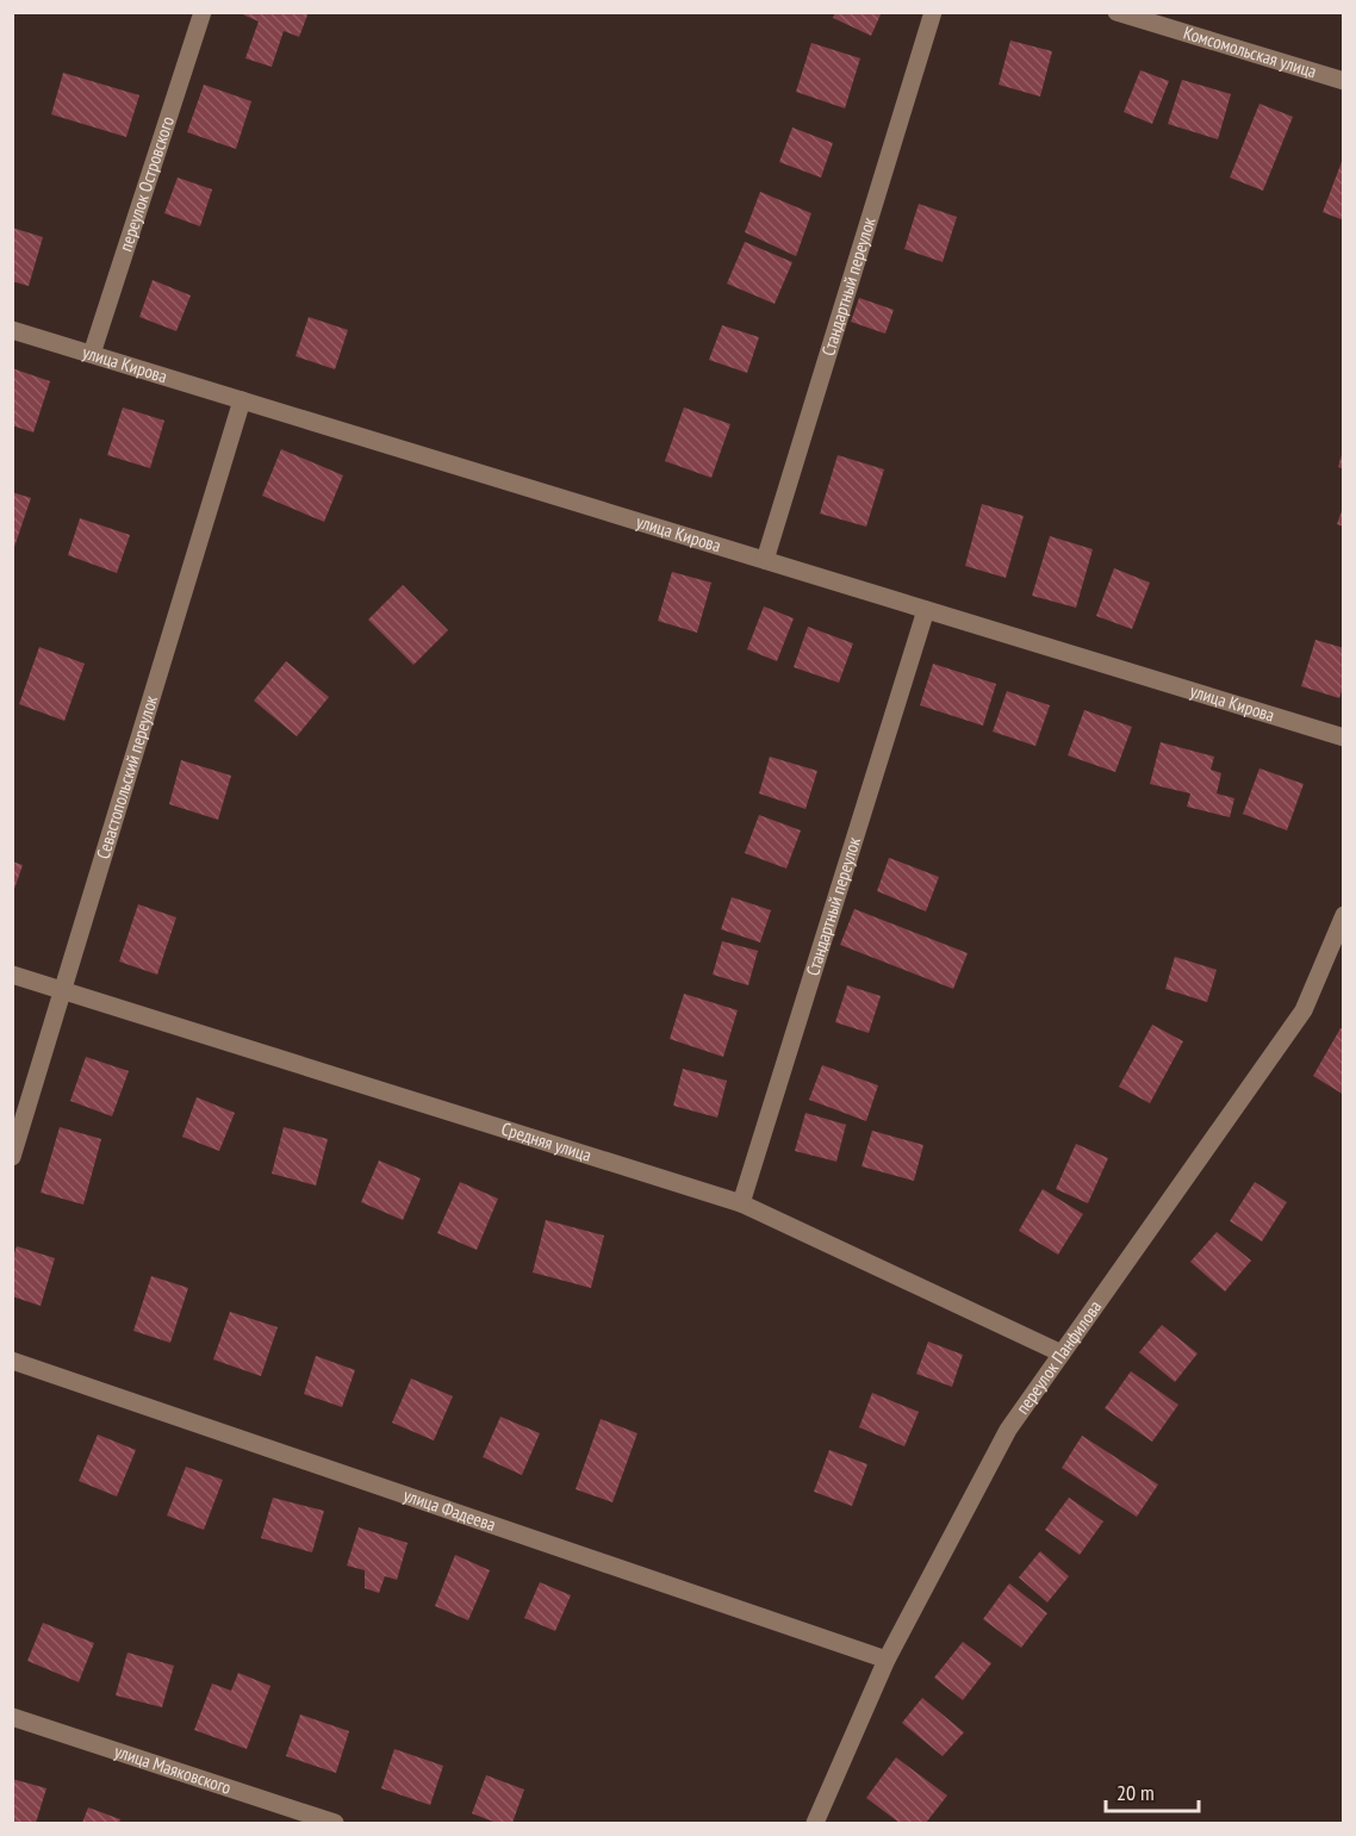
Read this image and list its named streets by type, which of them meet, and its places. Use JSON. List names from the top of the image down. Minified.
{"streets":{"street":["Комсомольская улица","переулок Островского","Стандартный переулок","улица Кирова","Севастопольский переулок","Средняя улица","переулок Панфилова","улица Фадеева","улица Маяковского"]},"crossings":[["переулок Островского","улица Кирова"],["Стандартный переулок","улица Кирова"],["Стандартный переулок","Средняя улица"],["улица Кирова","Севастопольский переулок"],["Севастопольский переулок","Средняя улица"],["Средняя улица","переулок Панфилова"],["переулок Панфилова","улица Фадеева"]],"scale_bar":"20 m"}
